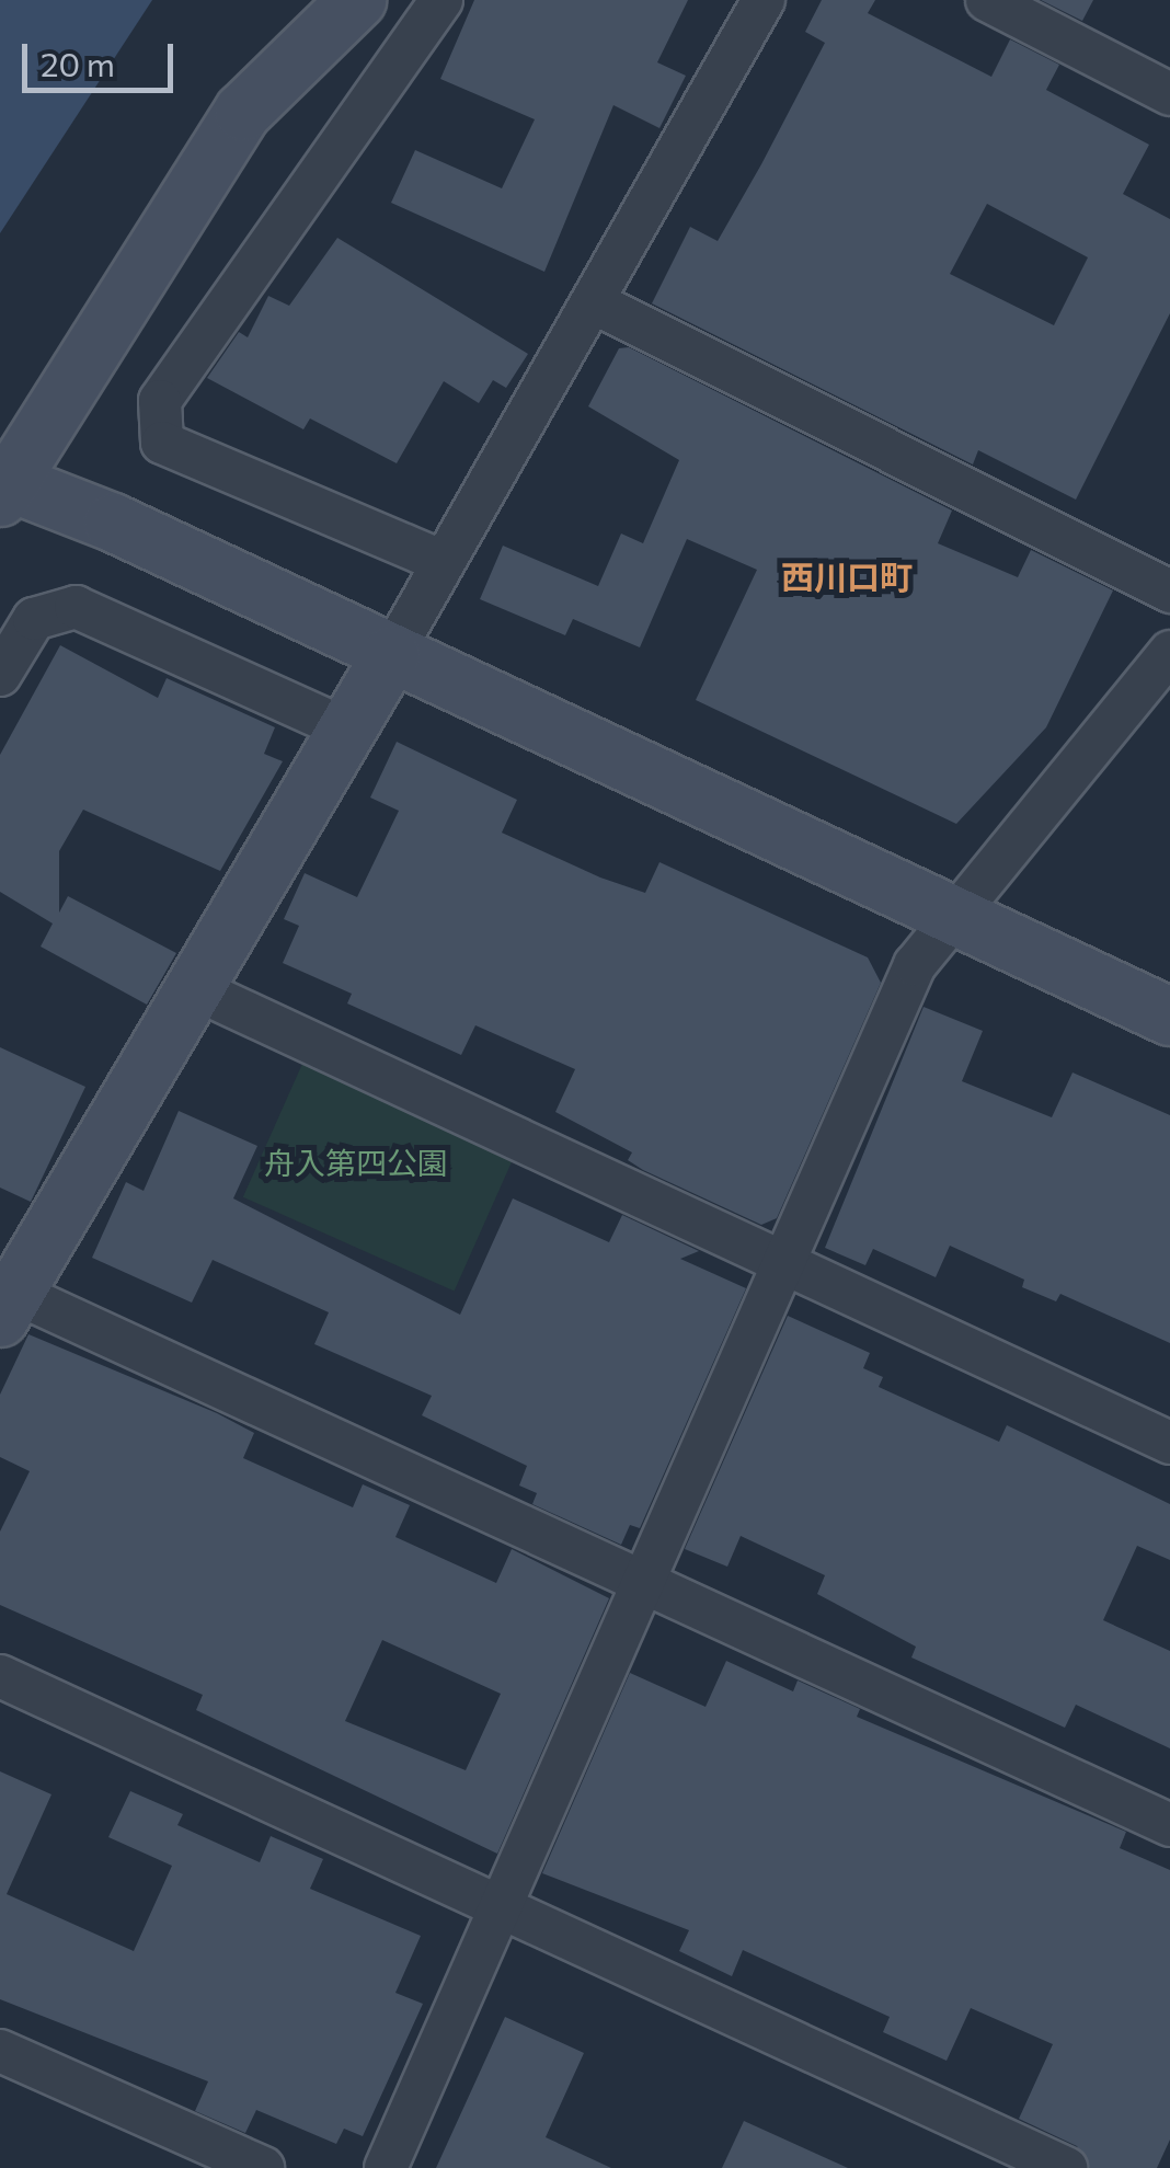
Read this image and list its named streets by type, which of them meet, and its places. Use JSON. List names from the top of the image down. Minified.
{"districts":["西川口町"],"parks":["舟入第四公園"],"scale_bar":"20 m"}
